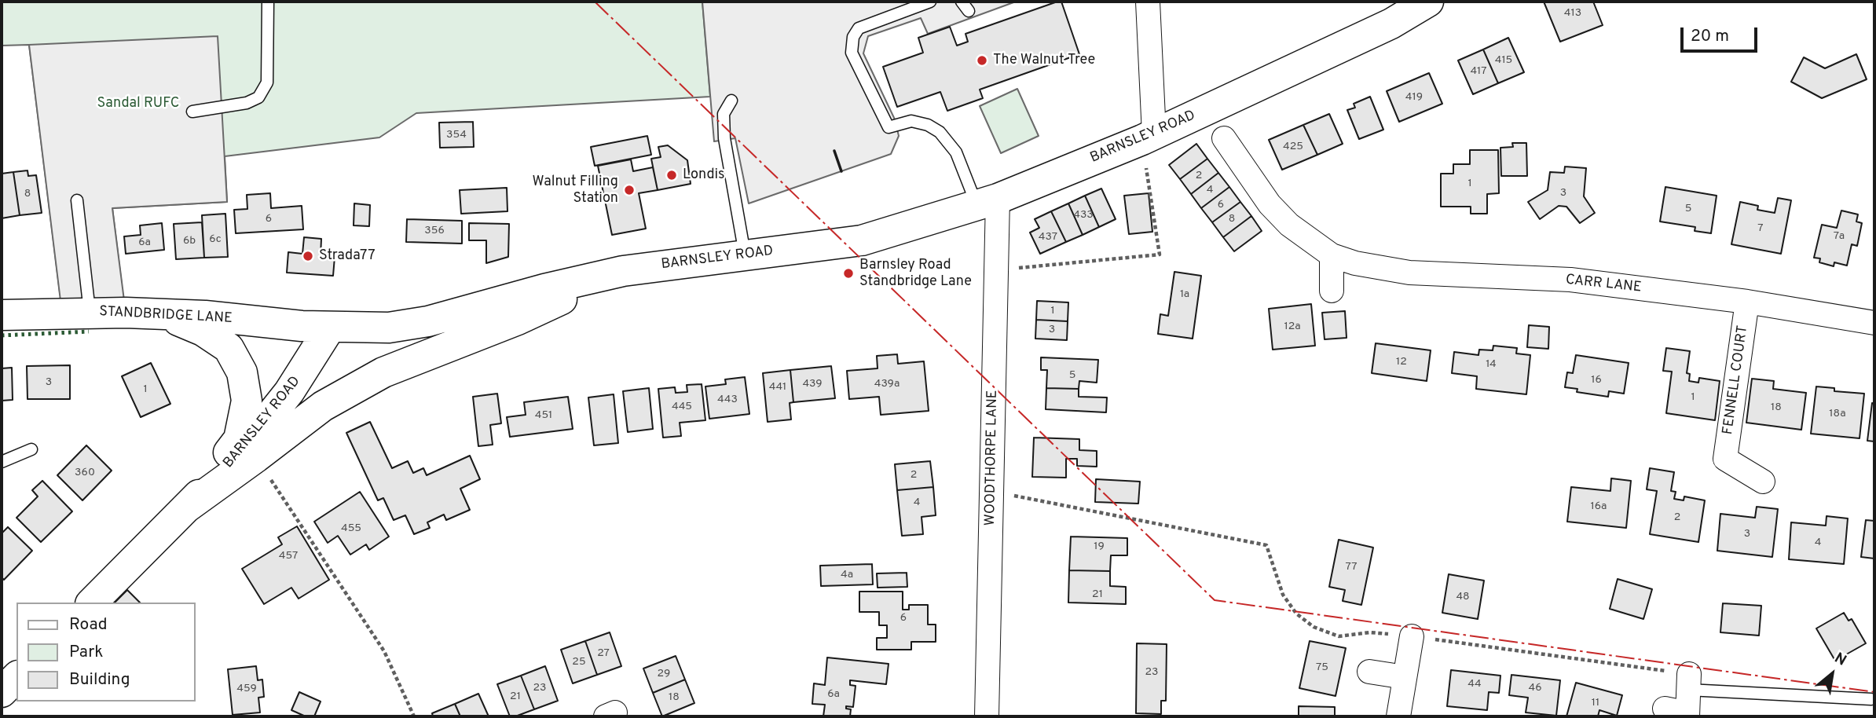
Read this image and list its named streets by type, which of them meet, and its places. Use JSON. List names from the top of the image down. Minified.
{"streets":{"main road":["BARNSLEY ROAD","STANDBRIDGE LANE"],"street":["CARR LANE","FENNELL COURT","WOODTHORPE LANE"]},"crossings":[["BARNSLEY ROAD","STANDBRIDGE LANE"],["BARNSLEY ROAD","WOODTHORPE LANE"],["CARR LANE","FENNELL COURT"]],"parks":["Sandal RUFC"],"places":["The Walnut Tree","Londis","Walnut Filling Station","Strada77","Barnsley Road Standbridge Lane"],"house_numbers":["413","415","417","419","354","425","2","1","4","3","8","6","5","433","6","8","7","356","7a","437","6c","6b","6a","1a","1","12a","3","12","14","5","16","3","439","439a","441","1","1","443","445","18","18a","451","360","2","4","16a","2","455","3","4","19","457","77","4a","21","48","6","27","25","75","23","29","44","23","46","459","6a","21","18","11"],"legend":["Road","Park","Building"],"scale_bar":"20 m","north":"top right"}
